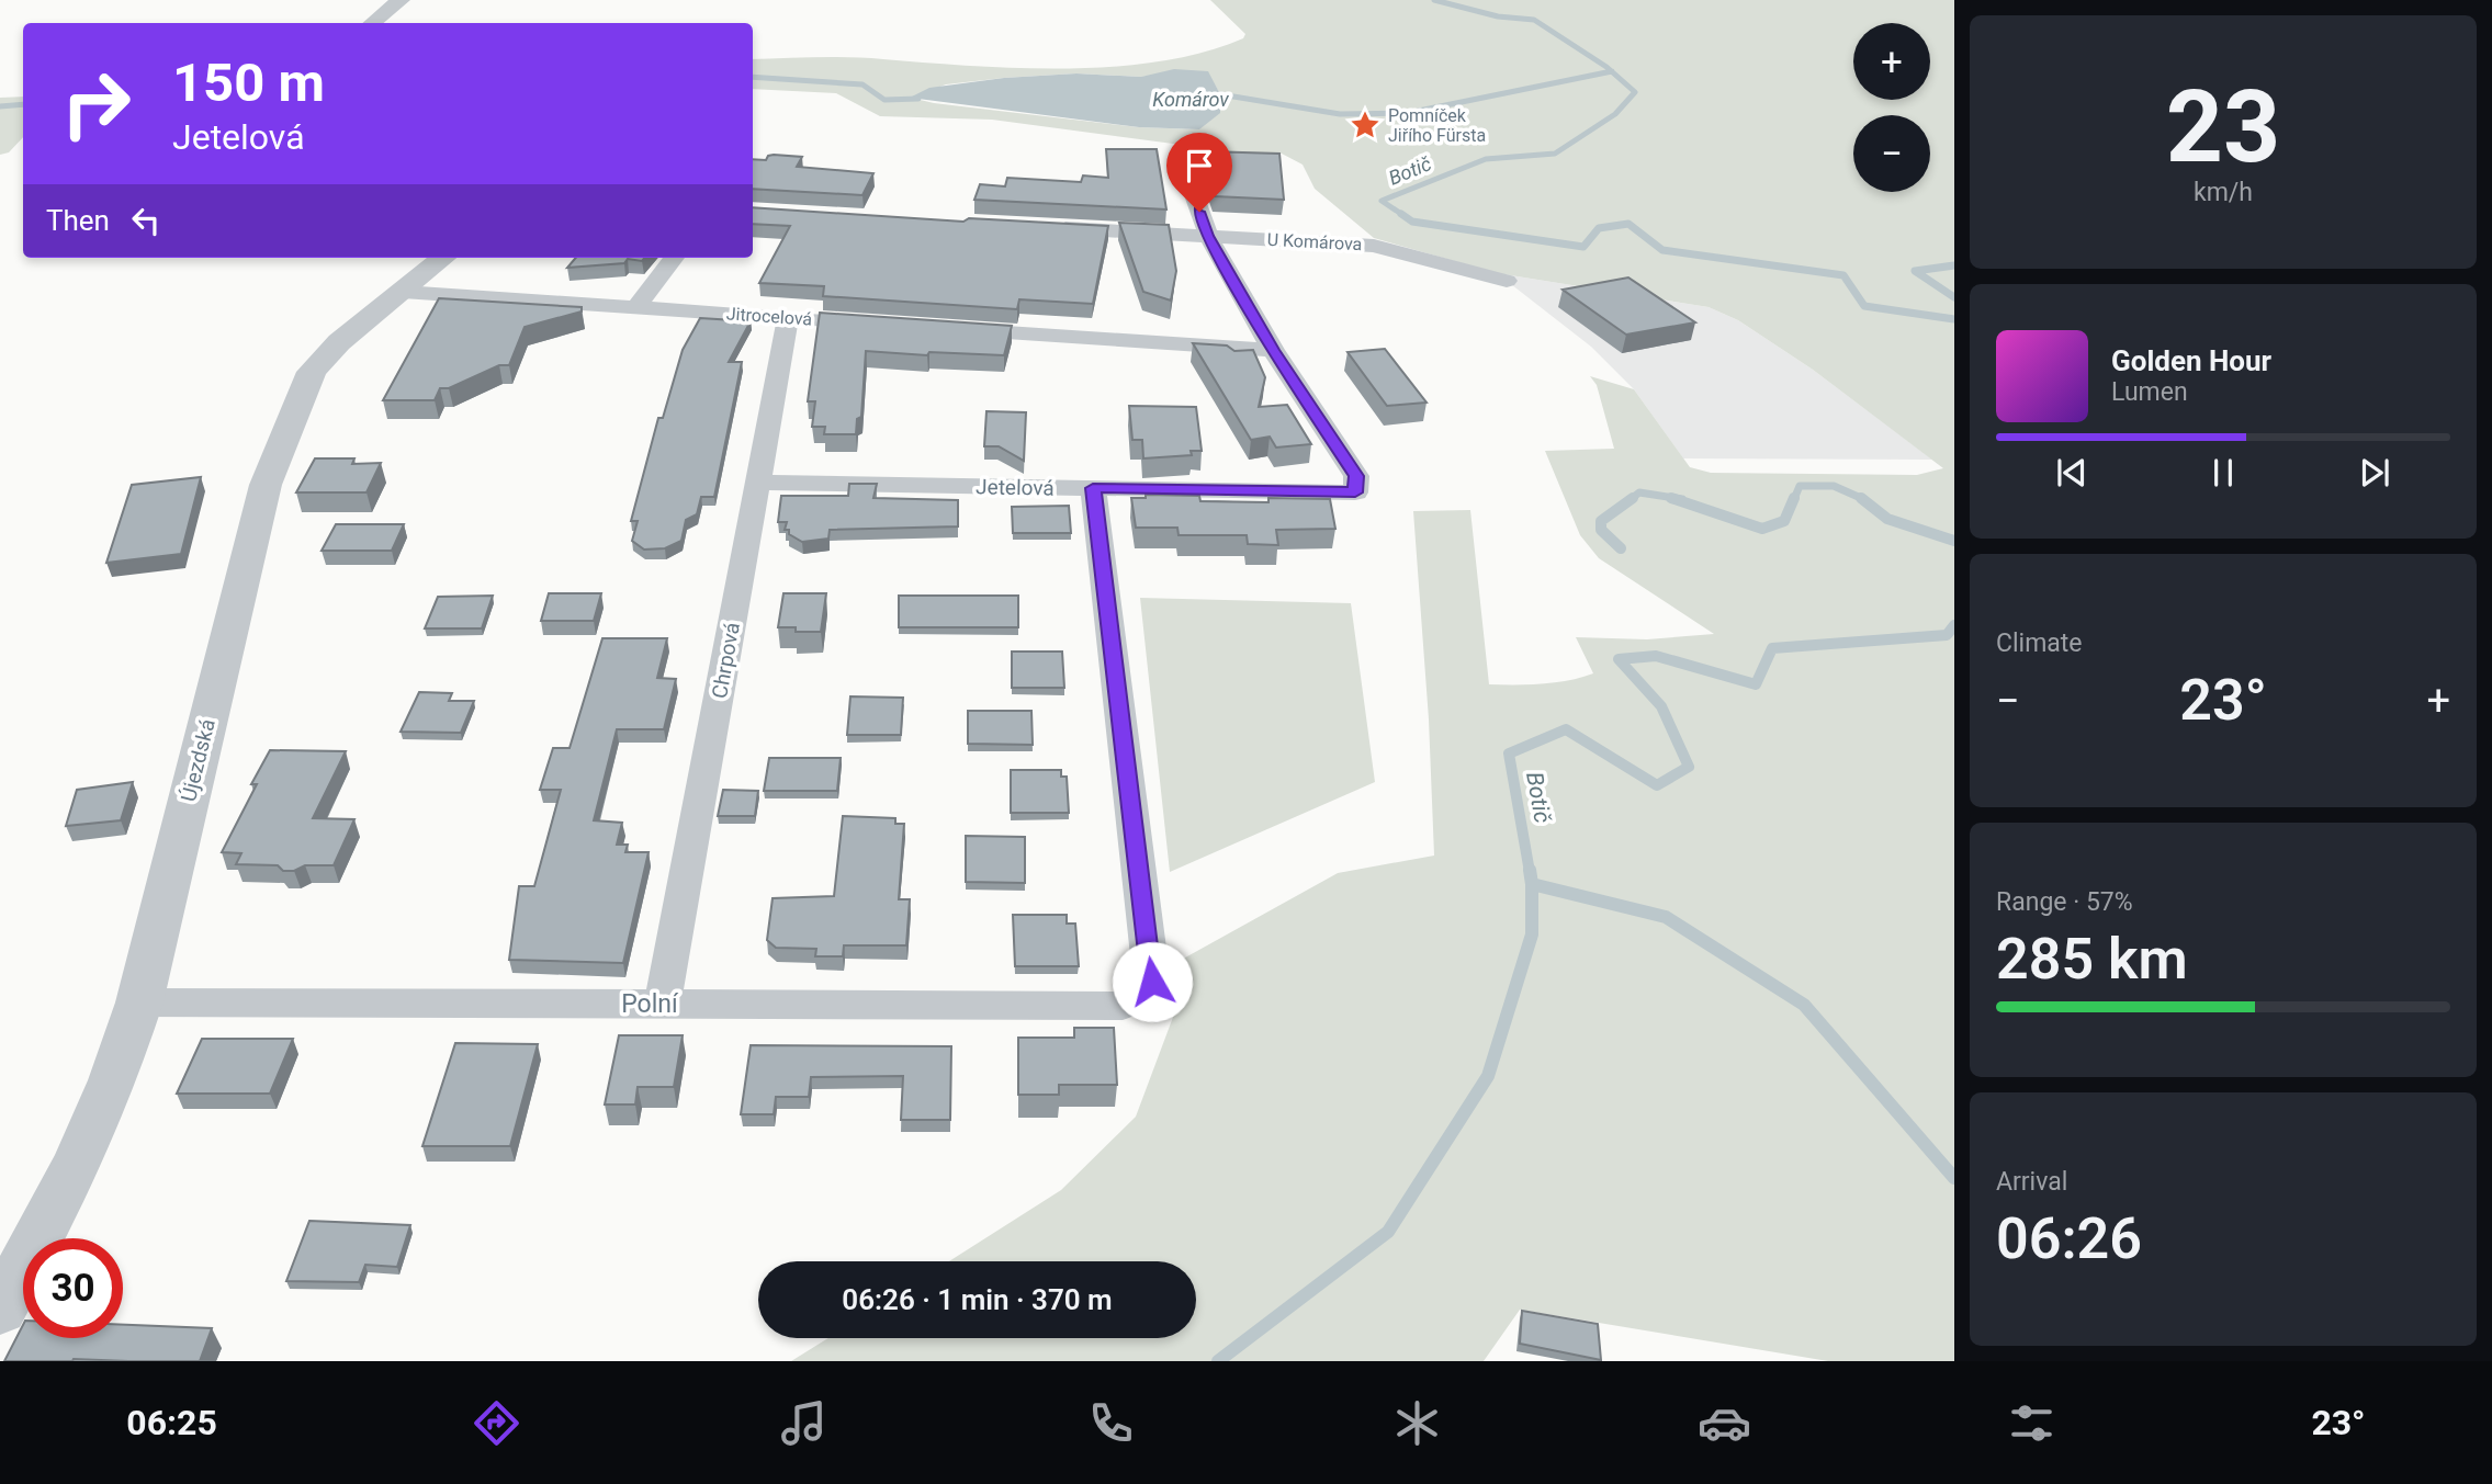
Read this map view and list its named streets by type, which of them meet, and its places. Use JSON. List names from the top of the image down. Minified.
{"streets":{"street":["U Komárova","Jitrocelová","Jetelová","Chrpová","Újezdská","Polní"]},"crossings":[["U Komárova","Jetelová"],["Jitrocelová","Chrpová"],["Jitrocelová","Újezdská"],["Jetelová","Chrpová"],["Jetelová","Polní"],["Chrpová","Polní"],["Újezdská","Polní"]],"water":["Komárov","Botič"],"places":{"place":["Pomníček Jiřího Fürsta"]},"page":{"tile":[["23","km/h"],"Climate",["Range · 57%","285 km"],["Arrival","06:26"]],"map_buttons":["+","−"],"turn":["150 m","Jetelová"],"then":"Then","song":["Golden Hour","Lumen"],"heat":["−","23°","+"],"limit":"30","trip":"06:26 · 1 min · 370 m","tabs":["06:25","23°"]}}
